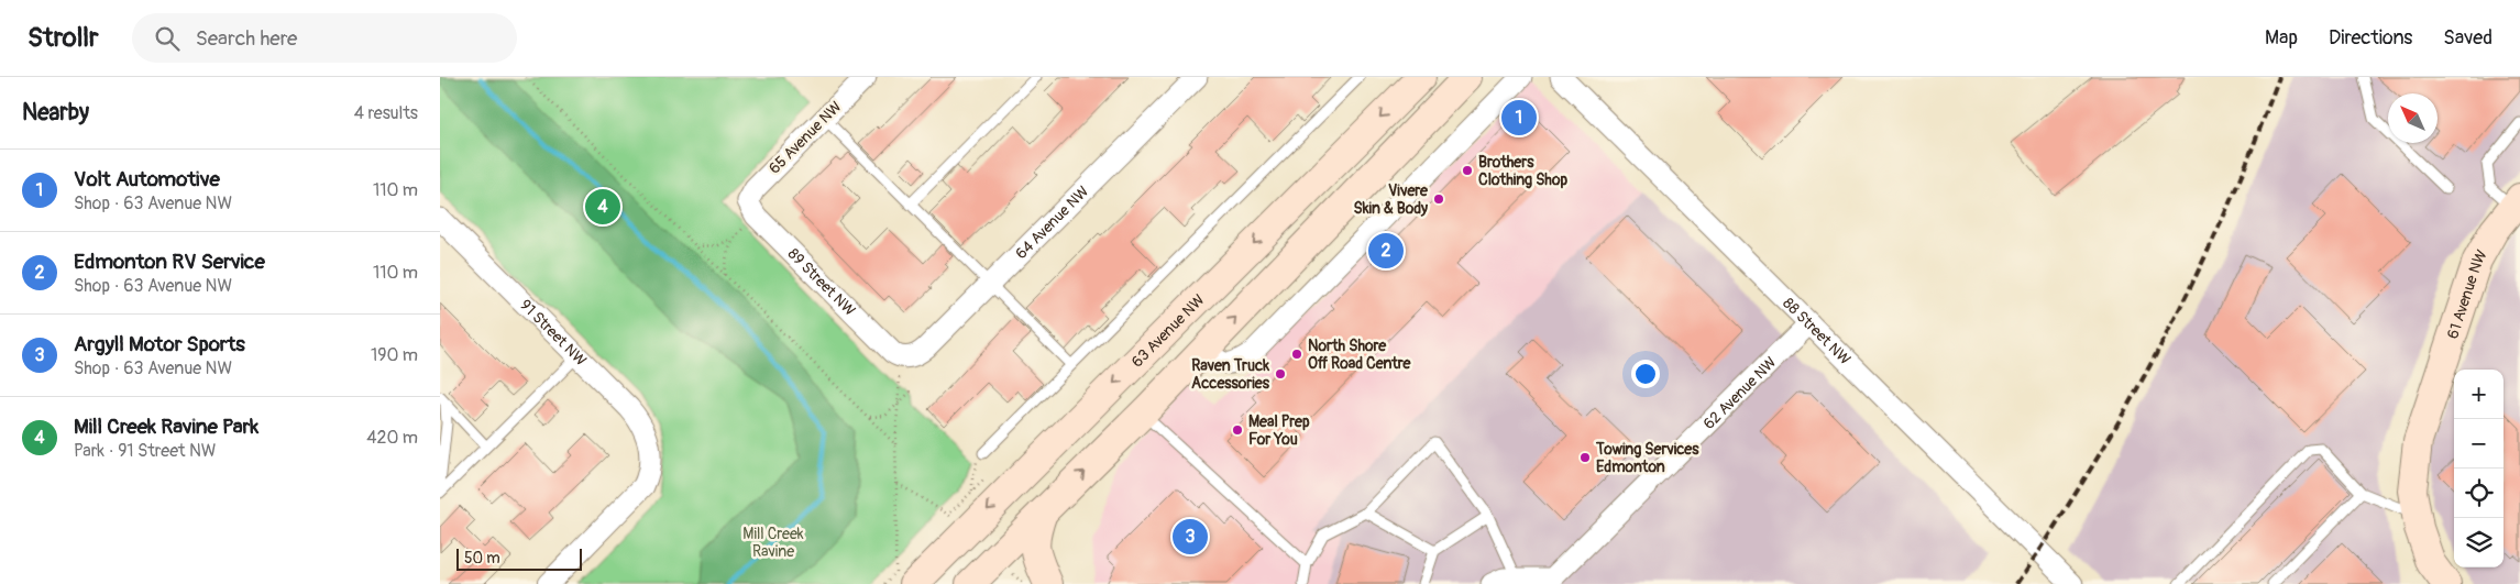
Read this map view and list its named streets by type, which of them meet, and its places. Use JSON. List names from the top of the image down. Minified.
{"streets":{"main road":["61 Avenue NW","63 Avenue NW"],"street":["65 Avenue NW","64 Avenue NW","89 Street NW","88 Street NW","91 Street NW","62 Avenue NW"]},"crossings":[["65 Avenue NW","89 Street NW"],["64 Avenue NW","89 Street NW"],["88 Street NW","62 Avenue NW"]],"parks":["Mill Creek Ravine"],"places":["Brothers Clothing Shop","Vivere Skin & Body","North Shore Off Road Centre","Raven Truck Accessories","Meal Prep For You","Towing Services Edmonton"],"scale_bar":"50 m","north":"top left","page":{"header":"Strollr","search":"Search here","nav":["Map","Directions","Saved"],"heading":["Nearby","4 results"],"pins":["1","4","2","3"],"list":[{"mark":"1","name":"Volt Automotive","note":"Shop · 63 Avenue NW","value":"110 m"},{"mark":"2","name":"Edmonton RV Service","note":"Shop · 63 Avenue NW","value":"110 m"},{"mark":"3","name":"Argyll Motor Sports","note":"Shop · 63 Avenue NW","value":"190 m"},{"mark":"4","name":"Mill Creek Ravine Park","note":"Park · 91 Street NW","value":"420 m"}],"map_buttons":["+","−"],"scale":"50 m"}}
